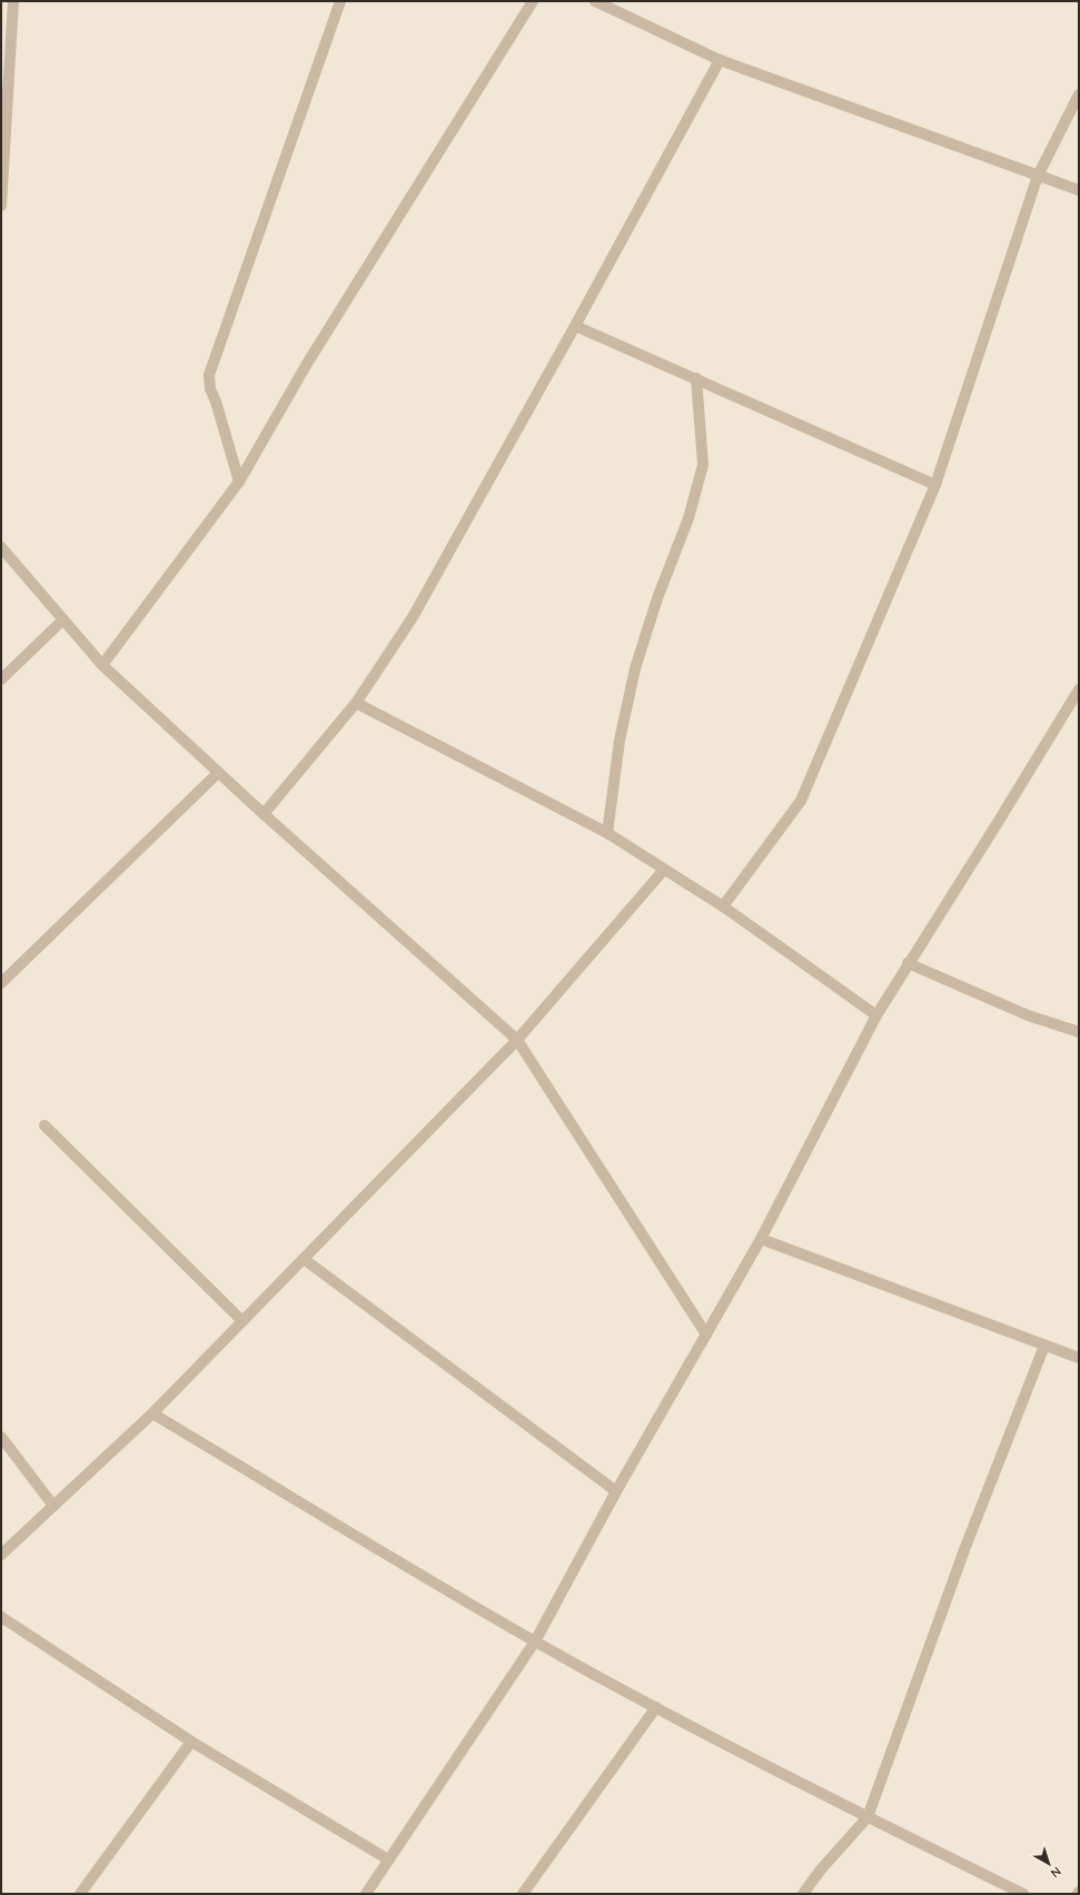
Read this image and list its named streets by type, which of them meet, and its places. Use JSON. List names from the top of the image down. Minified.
{"north":"bottom right"}
